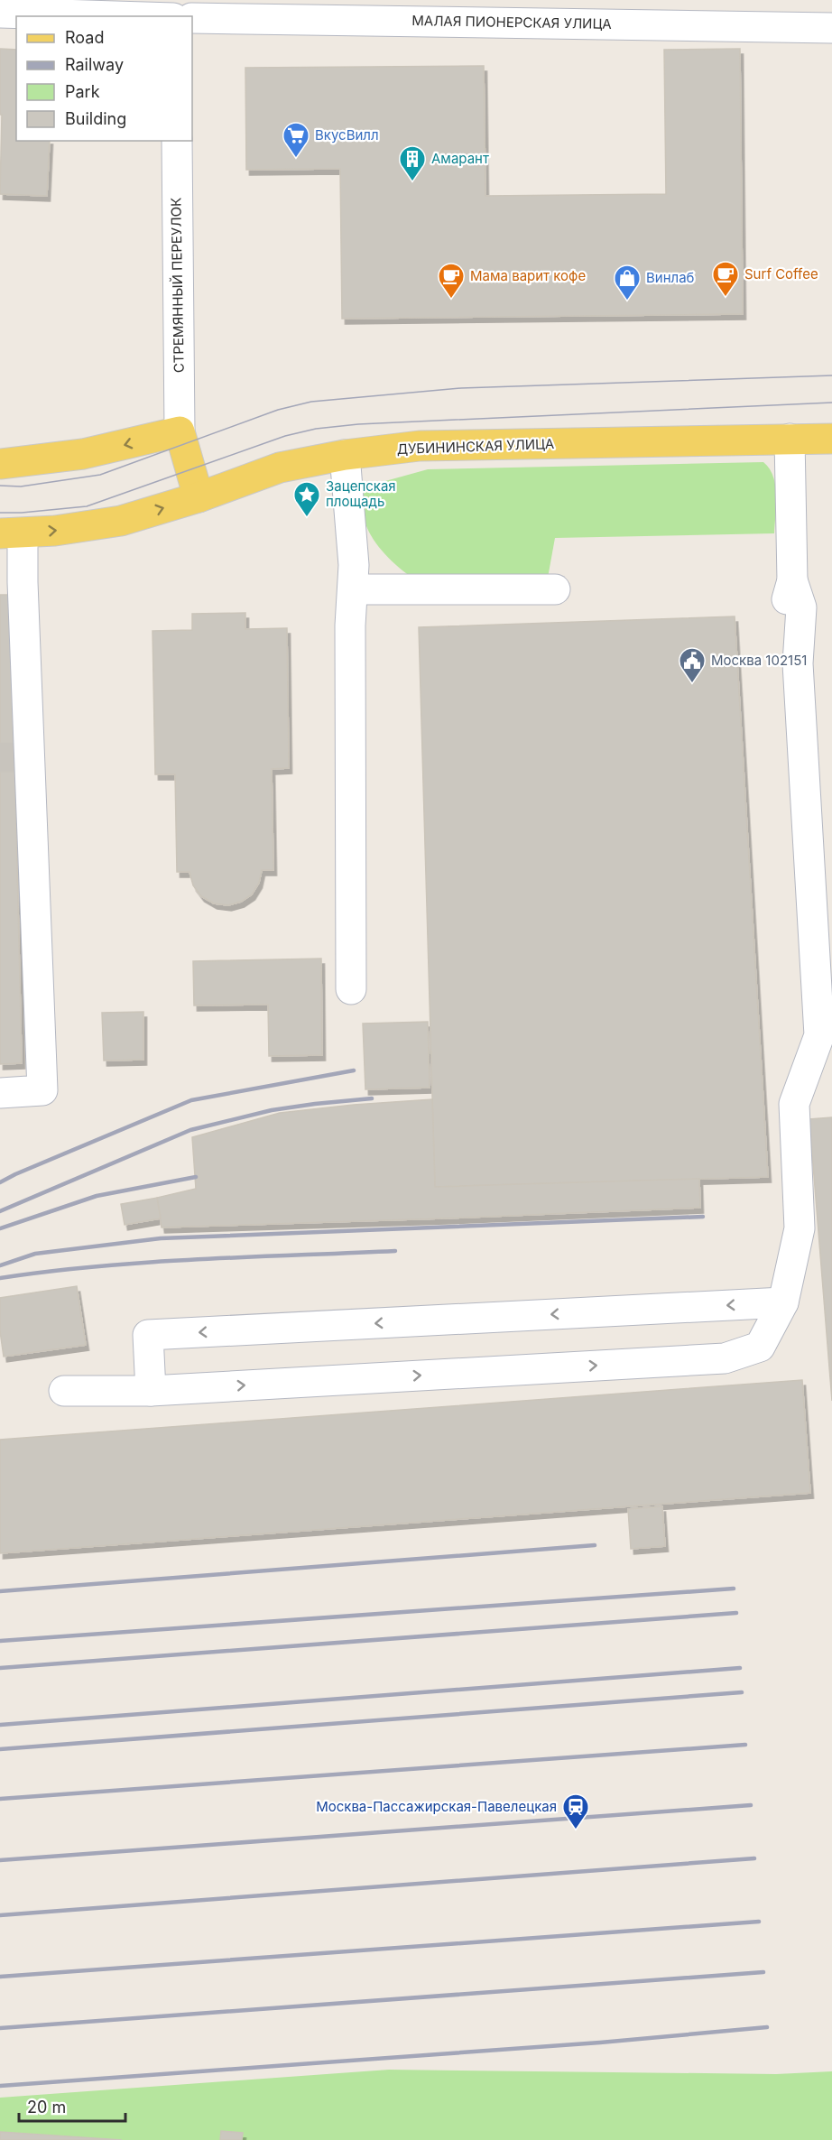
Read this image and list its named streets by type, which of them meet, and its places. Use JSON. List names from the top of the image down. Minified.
{"streets":{"main road":["ДУБИНИНСКАЯ УЛИЦА"],"street":["МАЛАЯ ПИОНЕРСКАЯ УЛИЦА","СТРЕМЯННЫЙ ПЕРЕУЛОК"]},"places":{"supermarket":["ВкусВилл"],"building":["Амарант"],"cafe":["Surf Coffee","Мама варит кофе"],"shop":["Винлаб"],"place":["Зацепская площадь"],"public building":["Москва 102151"],"station":["Москва-Пассажирская-Павелецкая"]},"legend":["Road","Railway","Park","Building"],"scale_bar":"20 m"}
